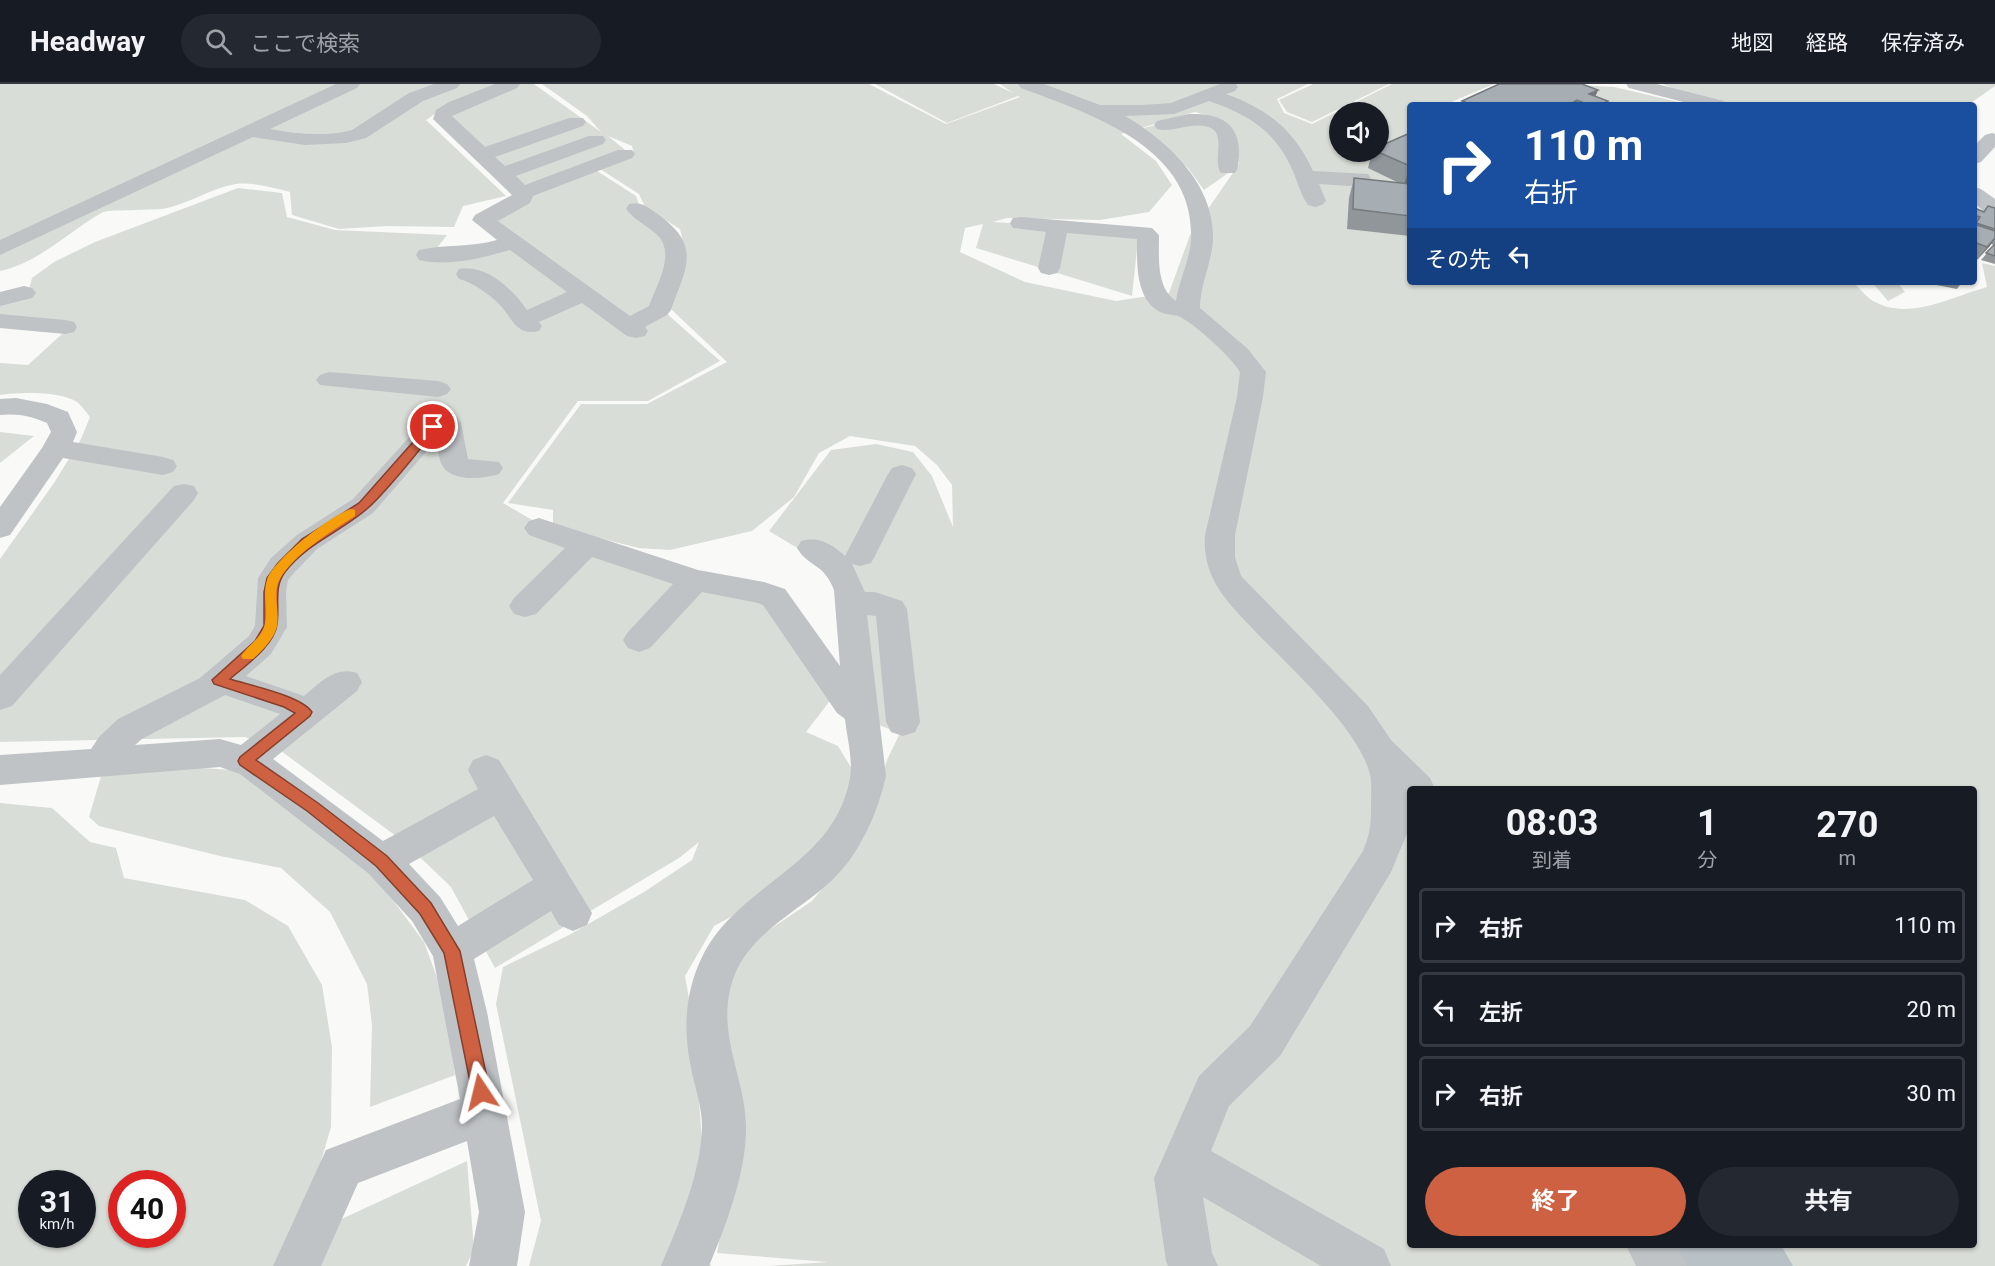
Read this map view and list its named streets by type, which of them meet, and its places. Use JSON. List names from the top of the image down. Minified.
{"page":{"header":"Headway","search":"ここで検索","nav":["地図","経路","保存済み"],"turn":["110 m","右折"],"then":"その先","eta":["08:03","到着","1","分","270","m"],"list":[{"name":"右折","value":"110 m"},{"name":"左折","value":"20 m"},{"name":"右折","value":"30 m"}],"buttons":["終了","共有"],"speed":"31 km/h","limit":"40"}}
